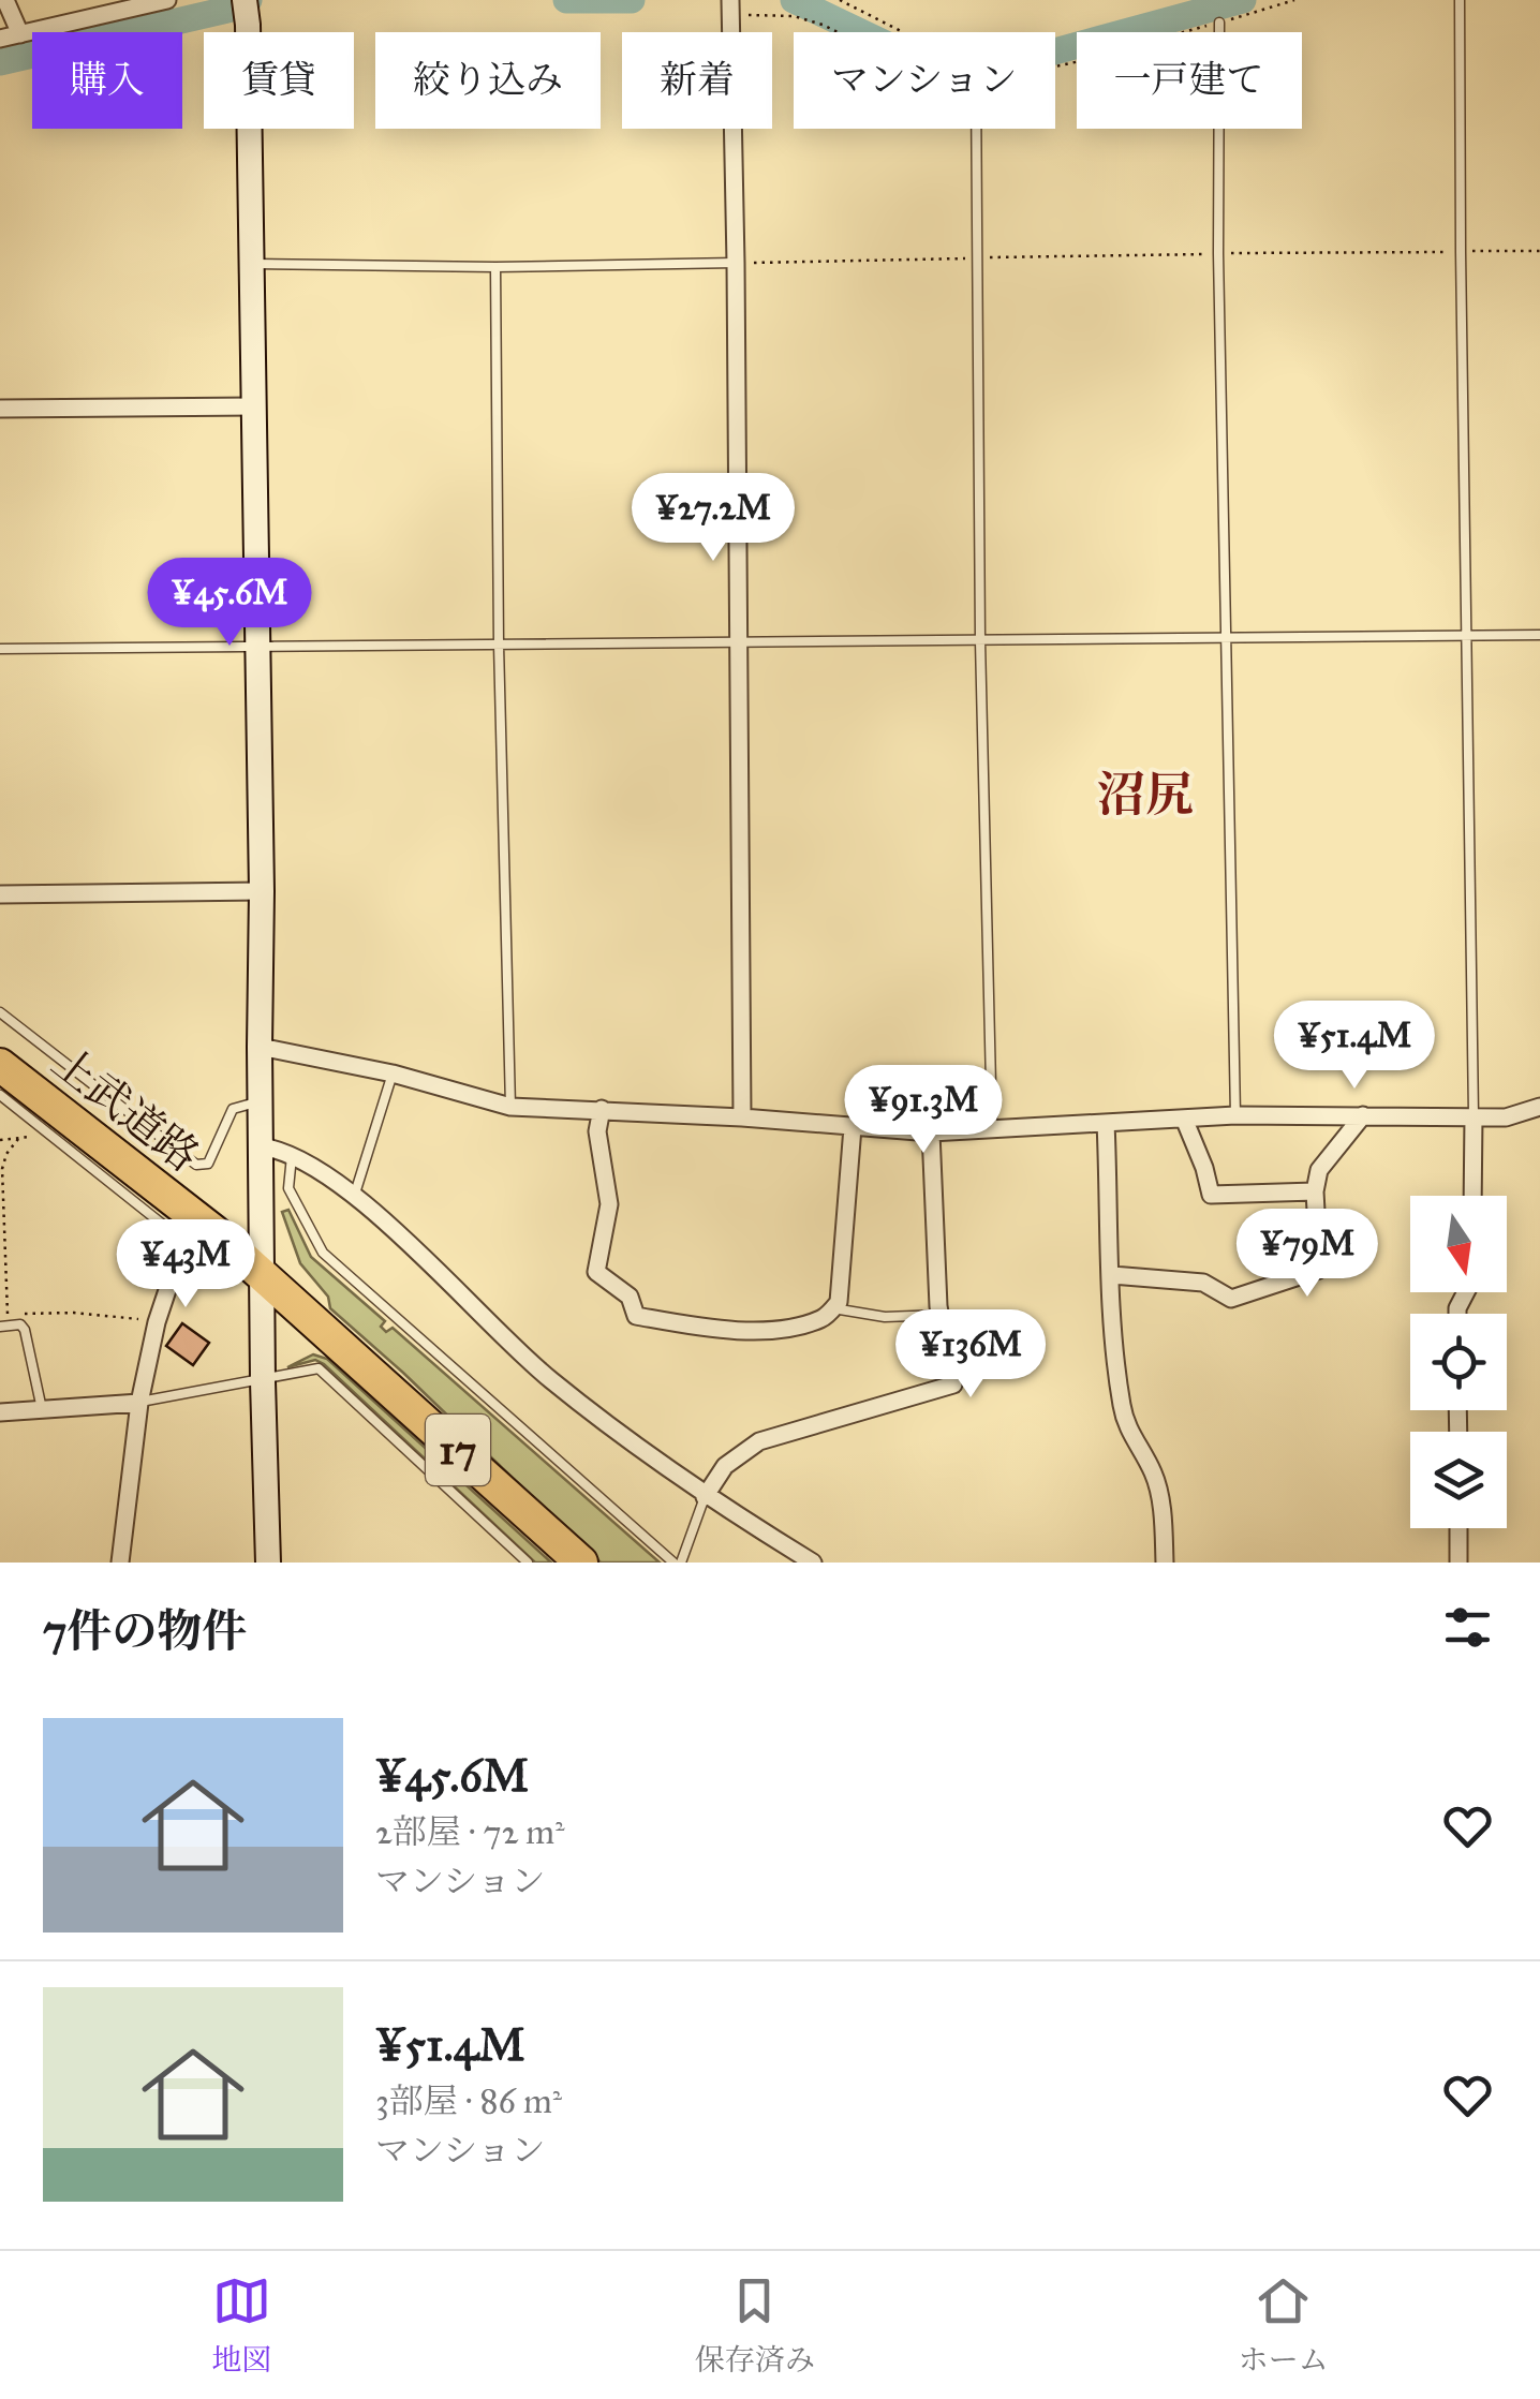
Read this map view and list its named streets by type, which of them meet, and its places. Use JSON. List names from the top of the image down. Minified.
{"streets":{"highway":["上武道路","17"]},"districts":["沼尻"],"north":"bottom","page":{"chip":["購入","賃貸","絞り込み","新着","マンション","一戸建て"],"price":["¥27.2M","¥45.6M","¥51.4M","¥91.3M","¥79M","¥43M","¥136M"],"heading":"7件の物件","list":[{"name":"¥45.6M","note":"2部屋 · 72 m² · マンション"},{"name":"¥51.4M","note":"3部屋 · 86 m² · マンション"}],"tabs":["地図","保存済み","ホーム"]}}
